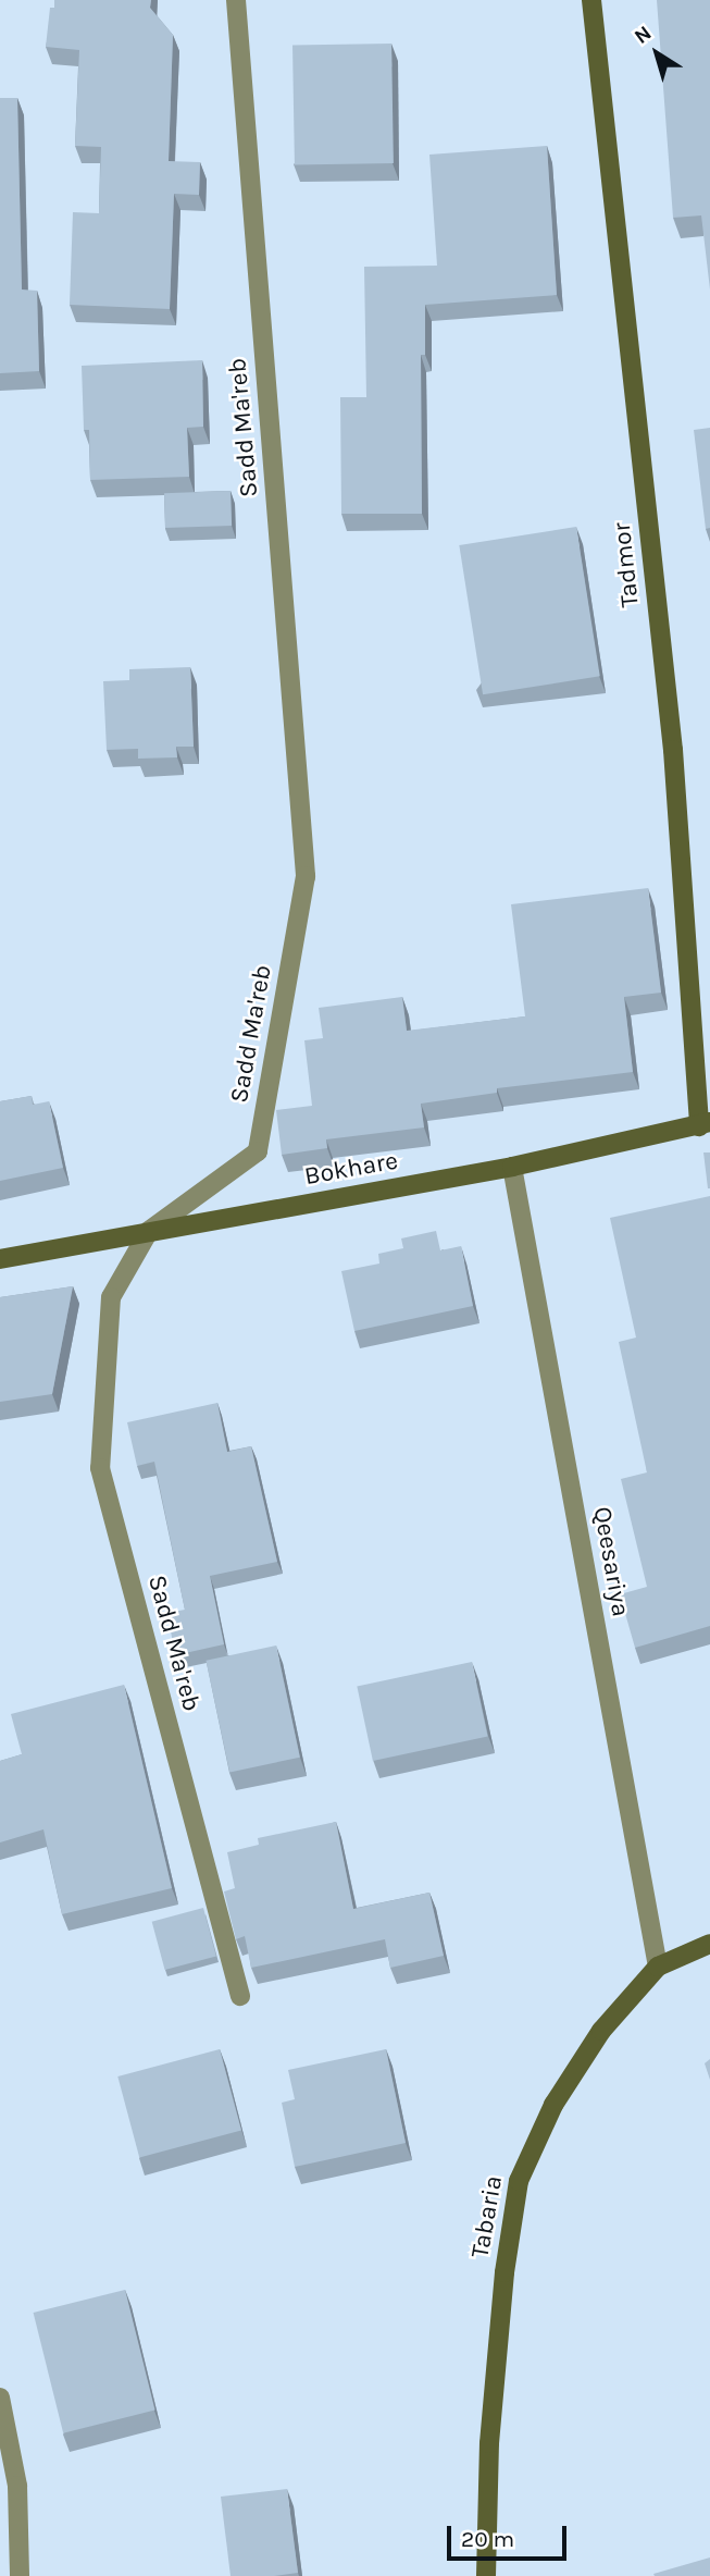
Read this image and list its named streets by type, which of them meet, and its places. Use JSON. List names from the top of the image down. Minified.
{"streets":{"street":["Sadd Ma'reb","Tadmor","Bokhare","Qeesariya","Tabaria"]},"crossings":[["Sadd Ma'reb","Bokhare"],["Tadmor","Bokhare"],["Bokhare","Qeesariya"],["Qeesariya","Tabaria"]],"scale_bar":"20 m","north":"top left"}
